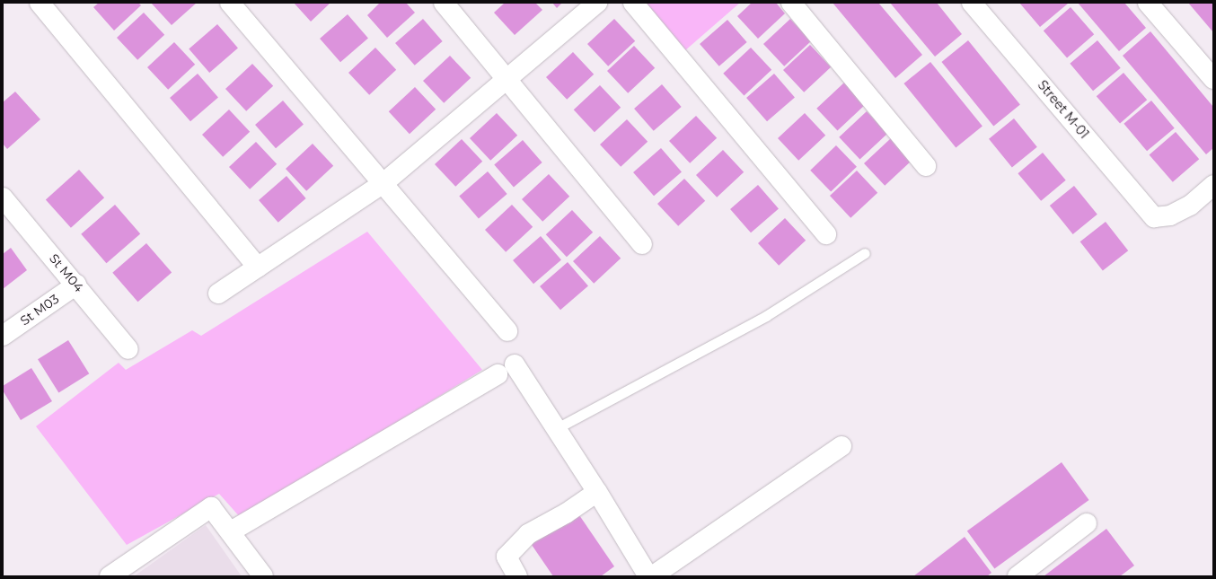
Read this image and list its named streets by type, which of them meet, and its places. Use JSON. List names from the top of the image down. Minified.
{"streets":{"street":["Street M-01","St M04","St M03"]},"crossings":[["St M04","St M03"]]}
